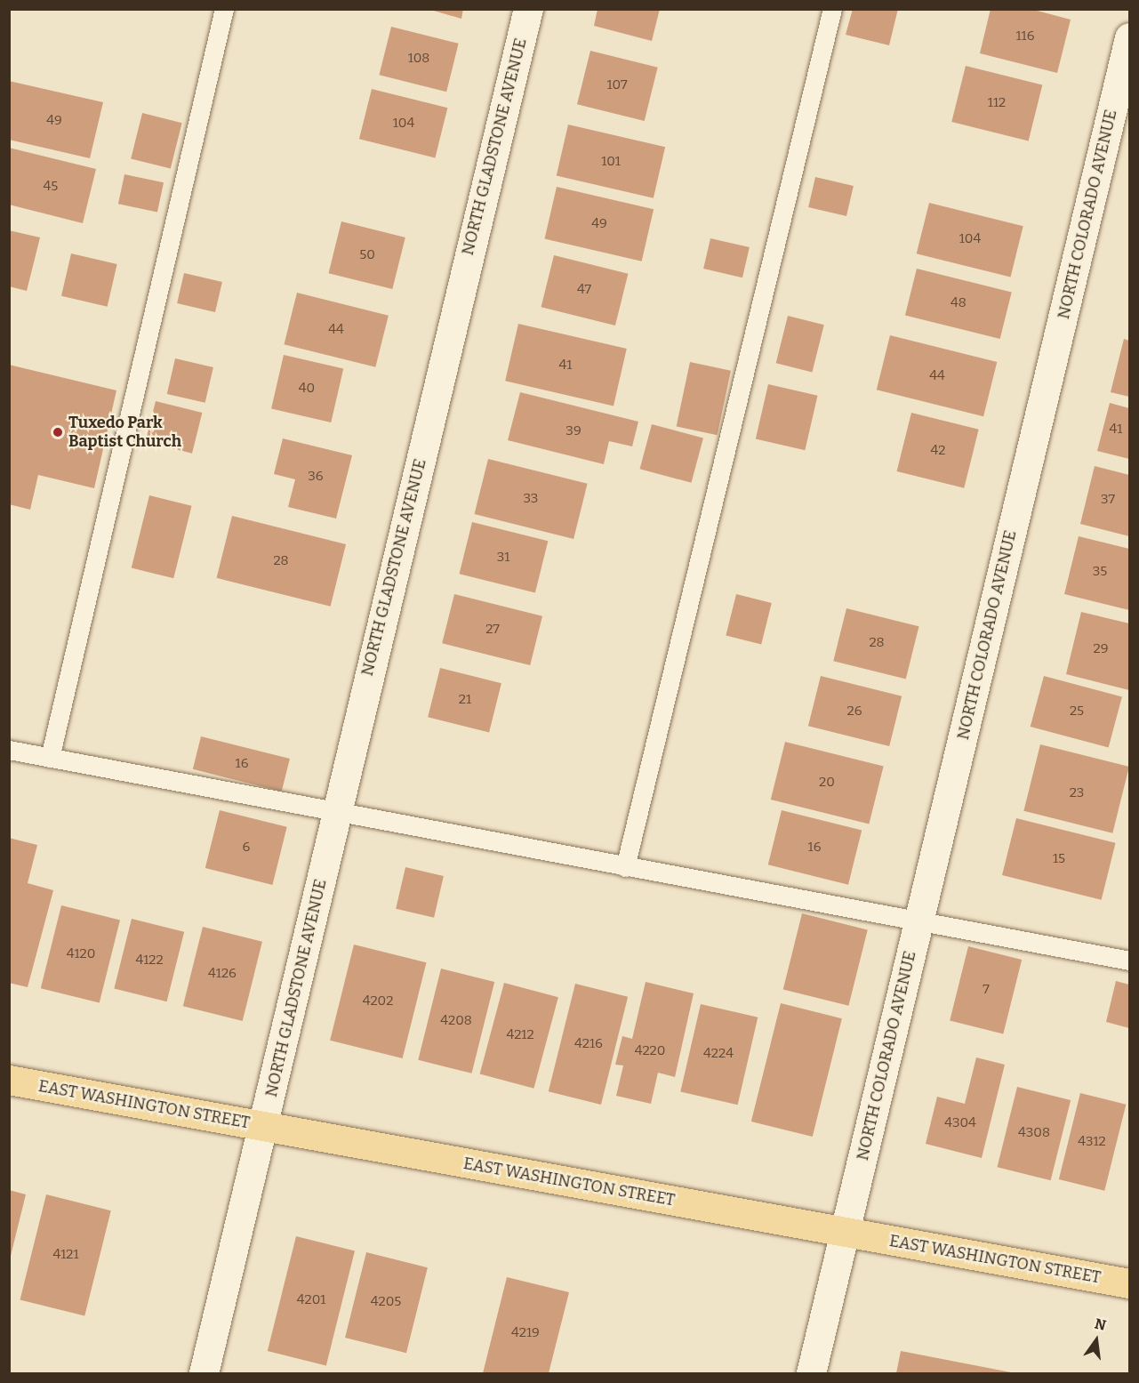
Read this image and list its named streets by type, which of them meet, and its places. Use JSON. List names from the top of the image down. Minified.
{"streets":{"main road":["EAST WASHINGTON STREET"],"street":["NORTH GLADSTONE AVENUE","NORTH COLORADO AVENUE"]},"crossings":[["NORTH GLADSTONE AVENUE","EAST WASHINGTON STREET"],["NORTH COLORADO AVENUE","EAST WASHINGTON STREET"]],"places":["Tuxedo Park Baptist Church"],"house_numbers":["116","108","107","112","49","104","101","45","49","104","50","47","48","44","41","44","40","41","39","42","36","33","37","31","28","35","27","28","29","21","26","25","16","20","23","6","16","15","4120","4122","4126","7","4202","4208","4212","4216","4220","4224","4304","4308","4312","4121","4201","4205","4219"],"north":"top"}
